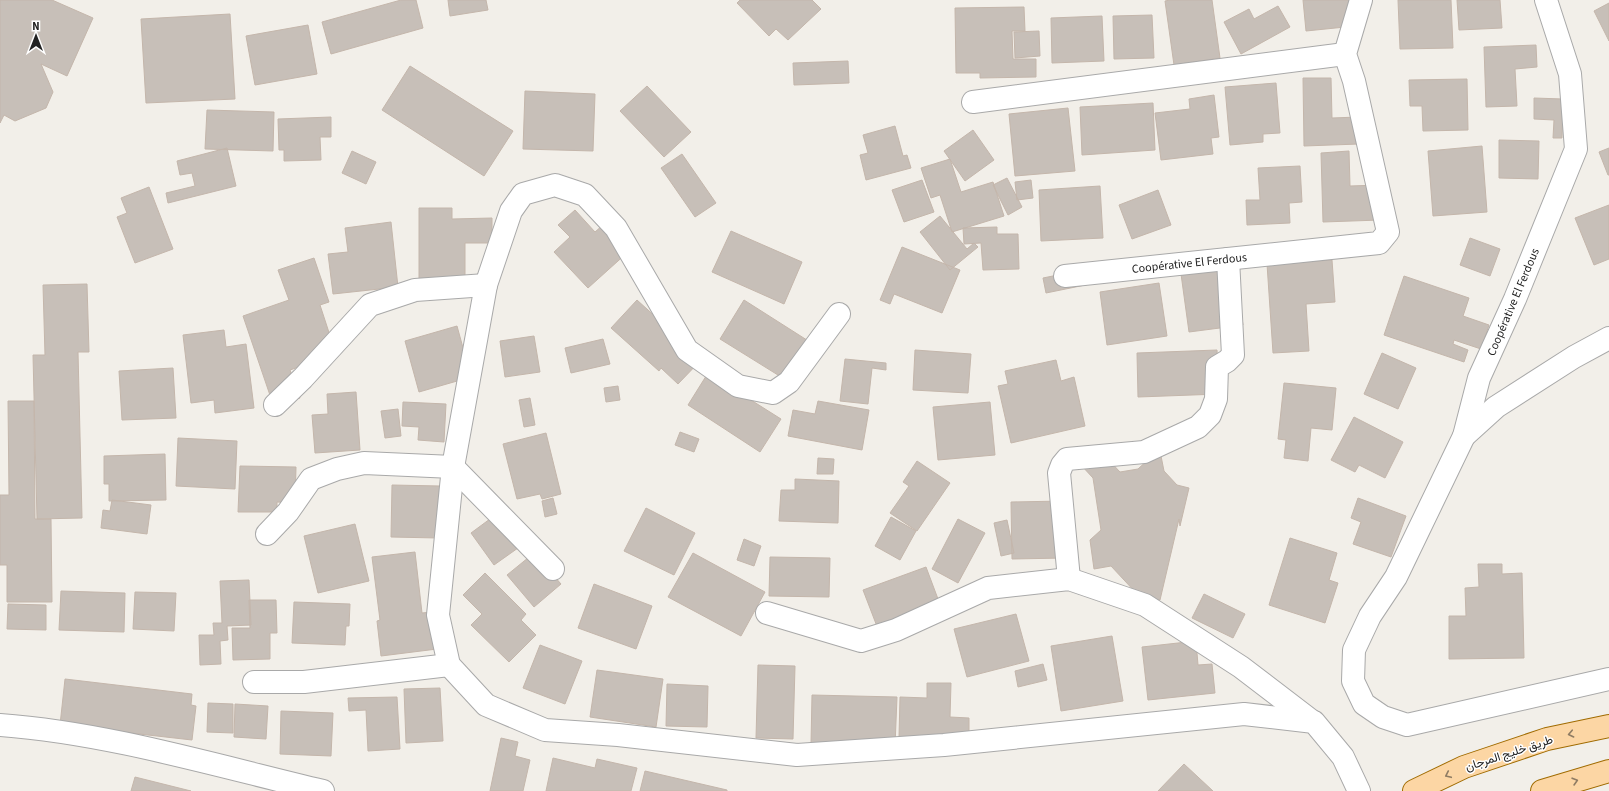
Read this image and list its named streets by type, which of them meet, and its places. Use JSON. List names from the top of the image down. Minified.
{"streets":{"main road":["طريق خليج المرجان"],"street":["Coopérative El Ferdous"]},"north":"top"}
